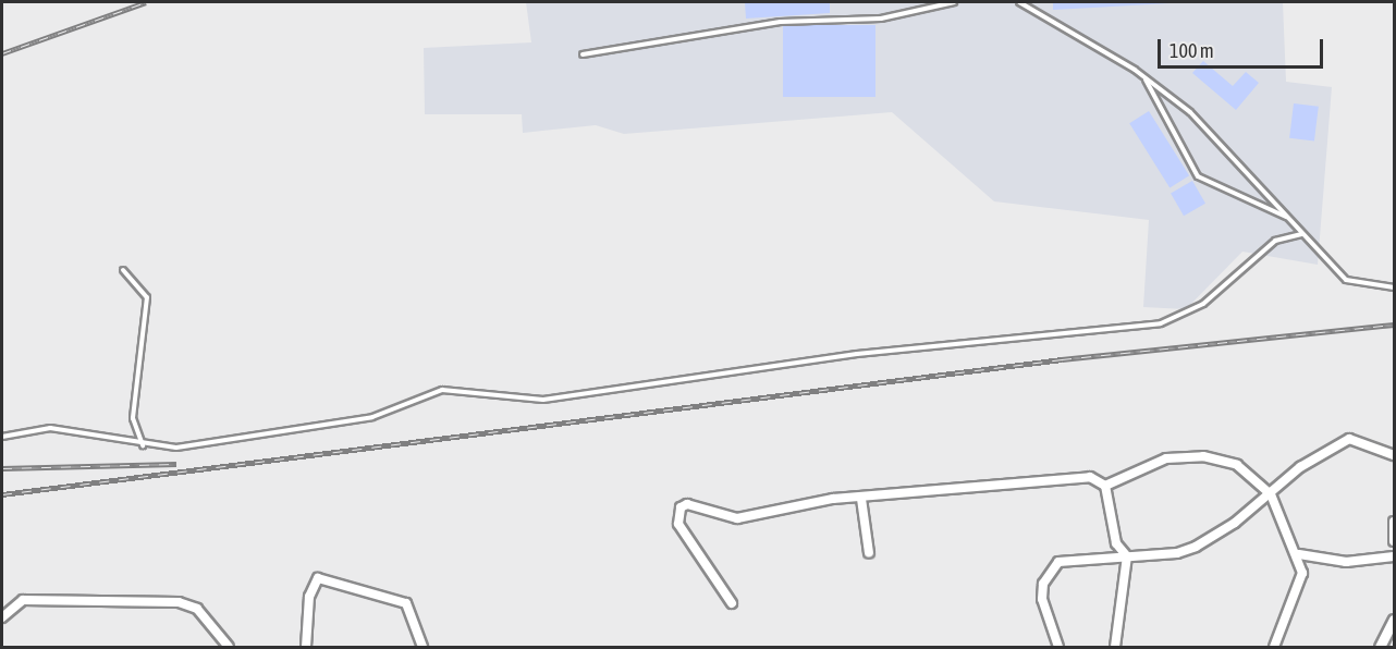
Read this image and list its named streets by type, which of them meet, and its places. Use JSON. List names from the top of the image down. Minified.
{"scale_bar":"100 m"}
